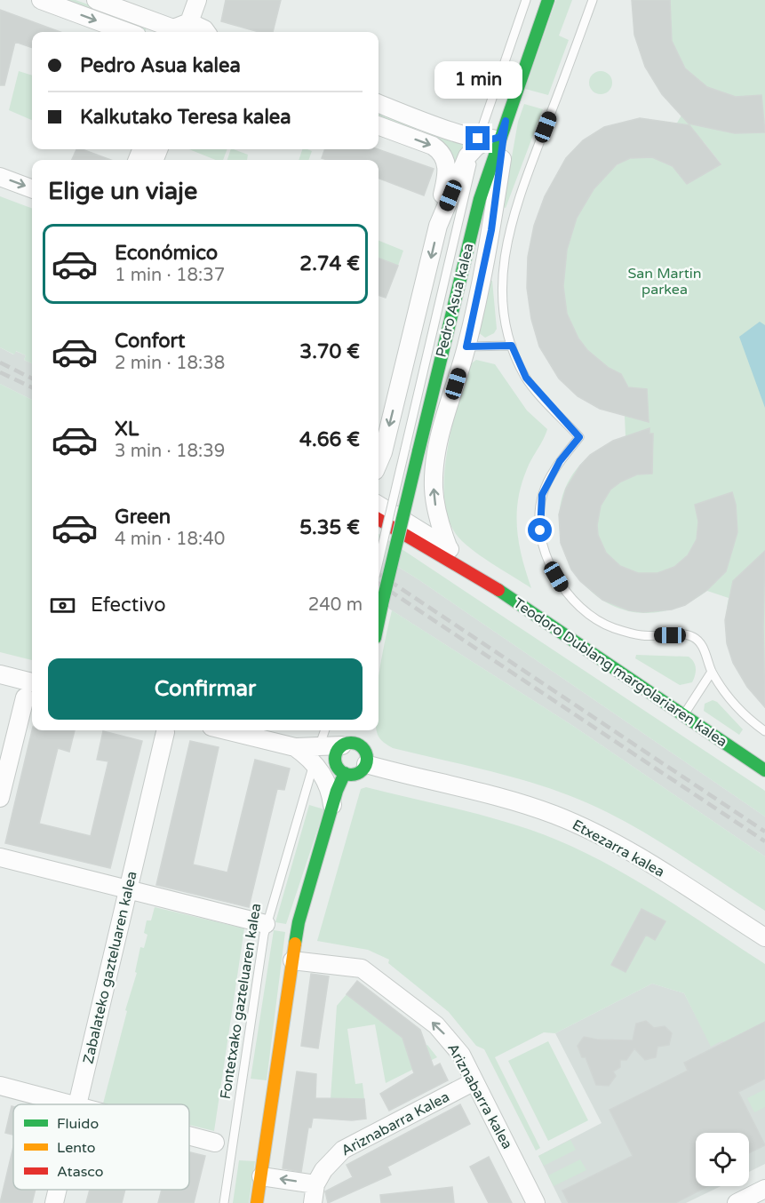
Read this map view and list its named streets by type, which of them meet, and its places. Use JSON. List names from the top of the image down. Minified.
{"streets":{"main road":["Pedro Asua kalea","Teodoro Dublang margolariaren kalea"],"street":["Etxezarra kalea","Zabalateko gazteluaren kalea","Ariznabarra kalea","Ariznabarra Kalea"],"lane":["Fontetxako gazteluaren kalea"]},"crossings":[["Pedro Asua kalea","Teodoro Dublang margolariaren kalea"],["Ariznabarra kalea","Ariznabarra Kalea"]],"one_way":["Ariznabarra kalea"],"parks":["San Martin parkea"],"legend":["Fluido","Lento","Atasco"],"page":{"banner":["Pedro Asua kalea","Kalkutako Teresa kalea"],"bubble":"1 min","heading":"Elige un viaje","list":[{"name":"Económico","note":"1 min · 18:37","value":"2.74 €"},{"name":"Confort","note":"2 min · 18:38","value":"3.70 €"},{"name":"XL","note":"3 min · 18:39","value":"4.66 €"},{"name":"Green","note":"4 min · 18:40","value":"5.35 €"}],"pay":["Efectivo","240 m"],"buttons":"Confirmar"}}
